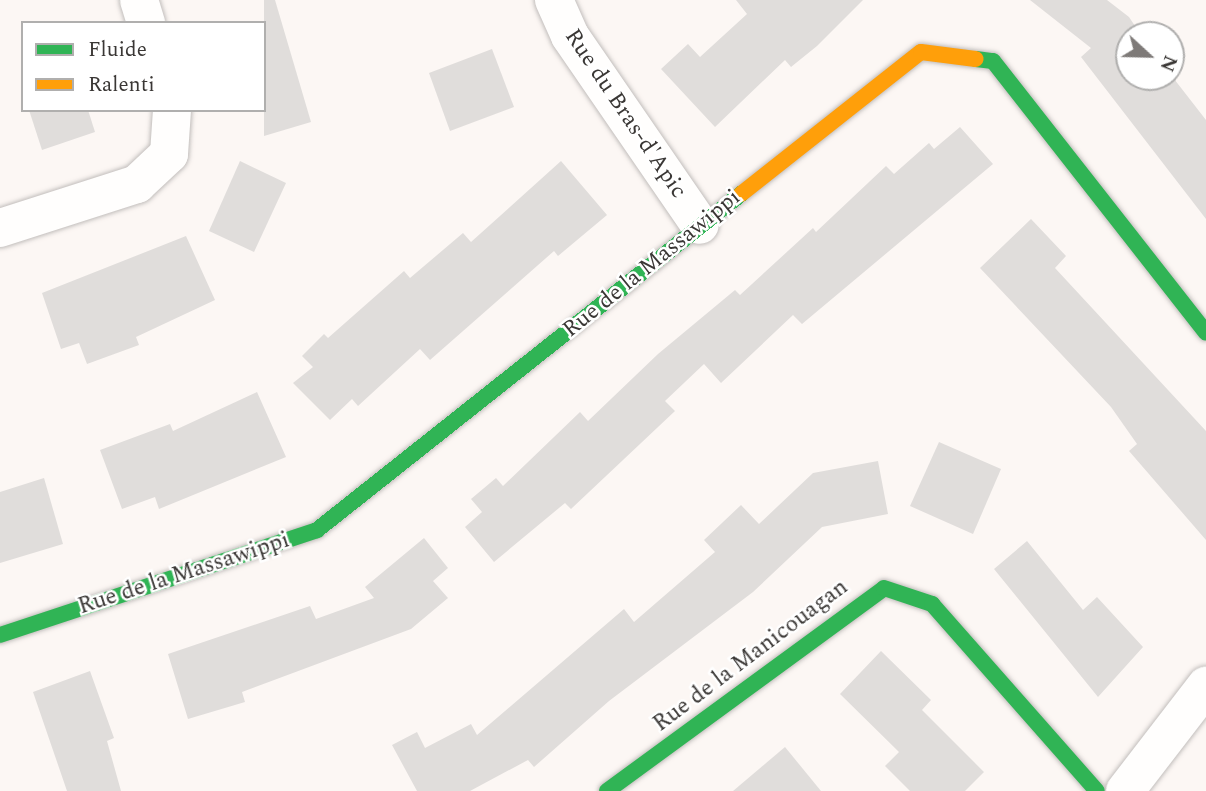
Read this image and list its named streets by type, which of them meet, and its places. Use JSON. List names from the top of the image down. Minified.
{"streets":{"street":["Rue du Bras-d'Apic","Rue de la Massawippi","Rue de la Manicouagan"]},"crossings":[["Rue du Bras-d'Apic","Rue de la Massawippi"]],"legend":["Fluide","Ralenti"],"north":"right"}
